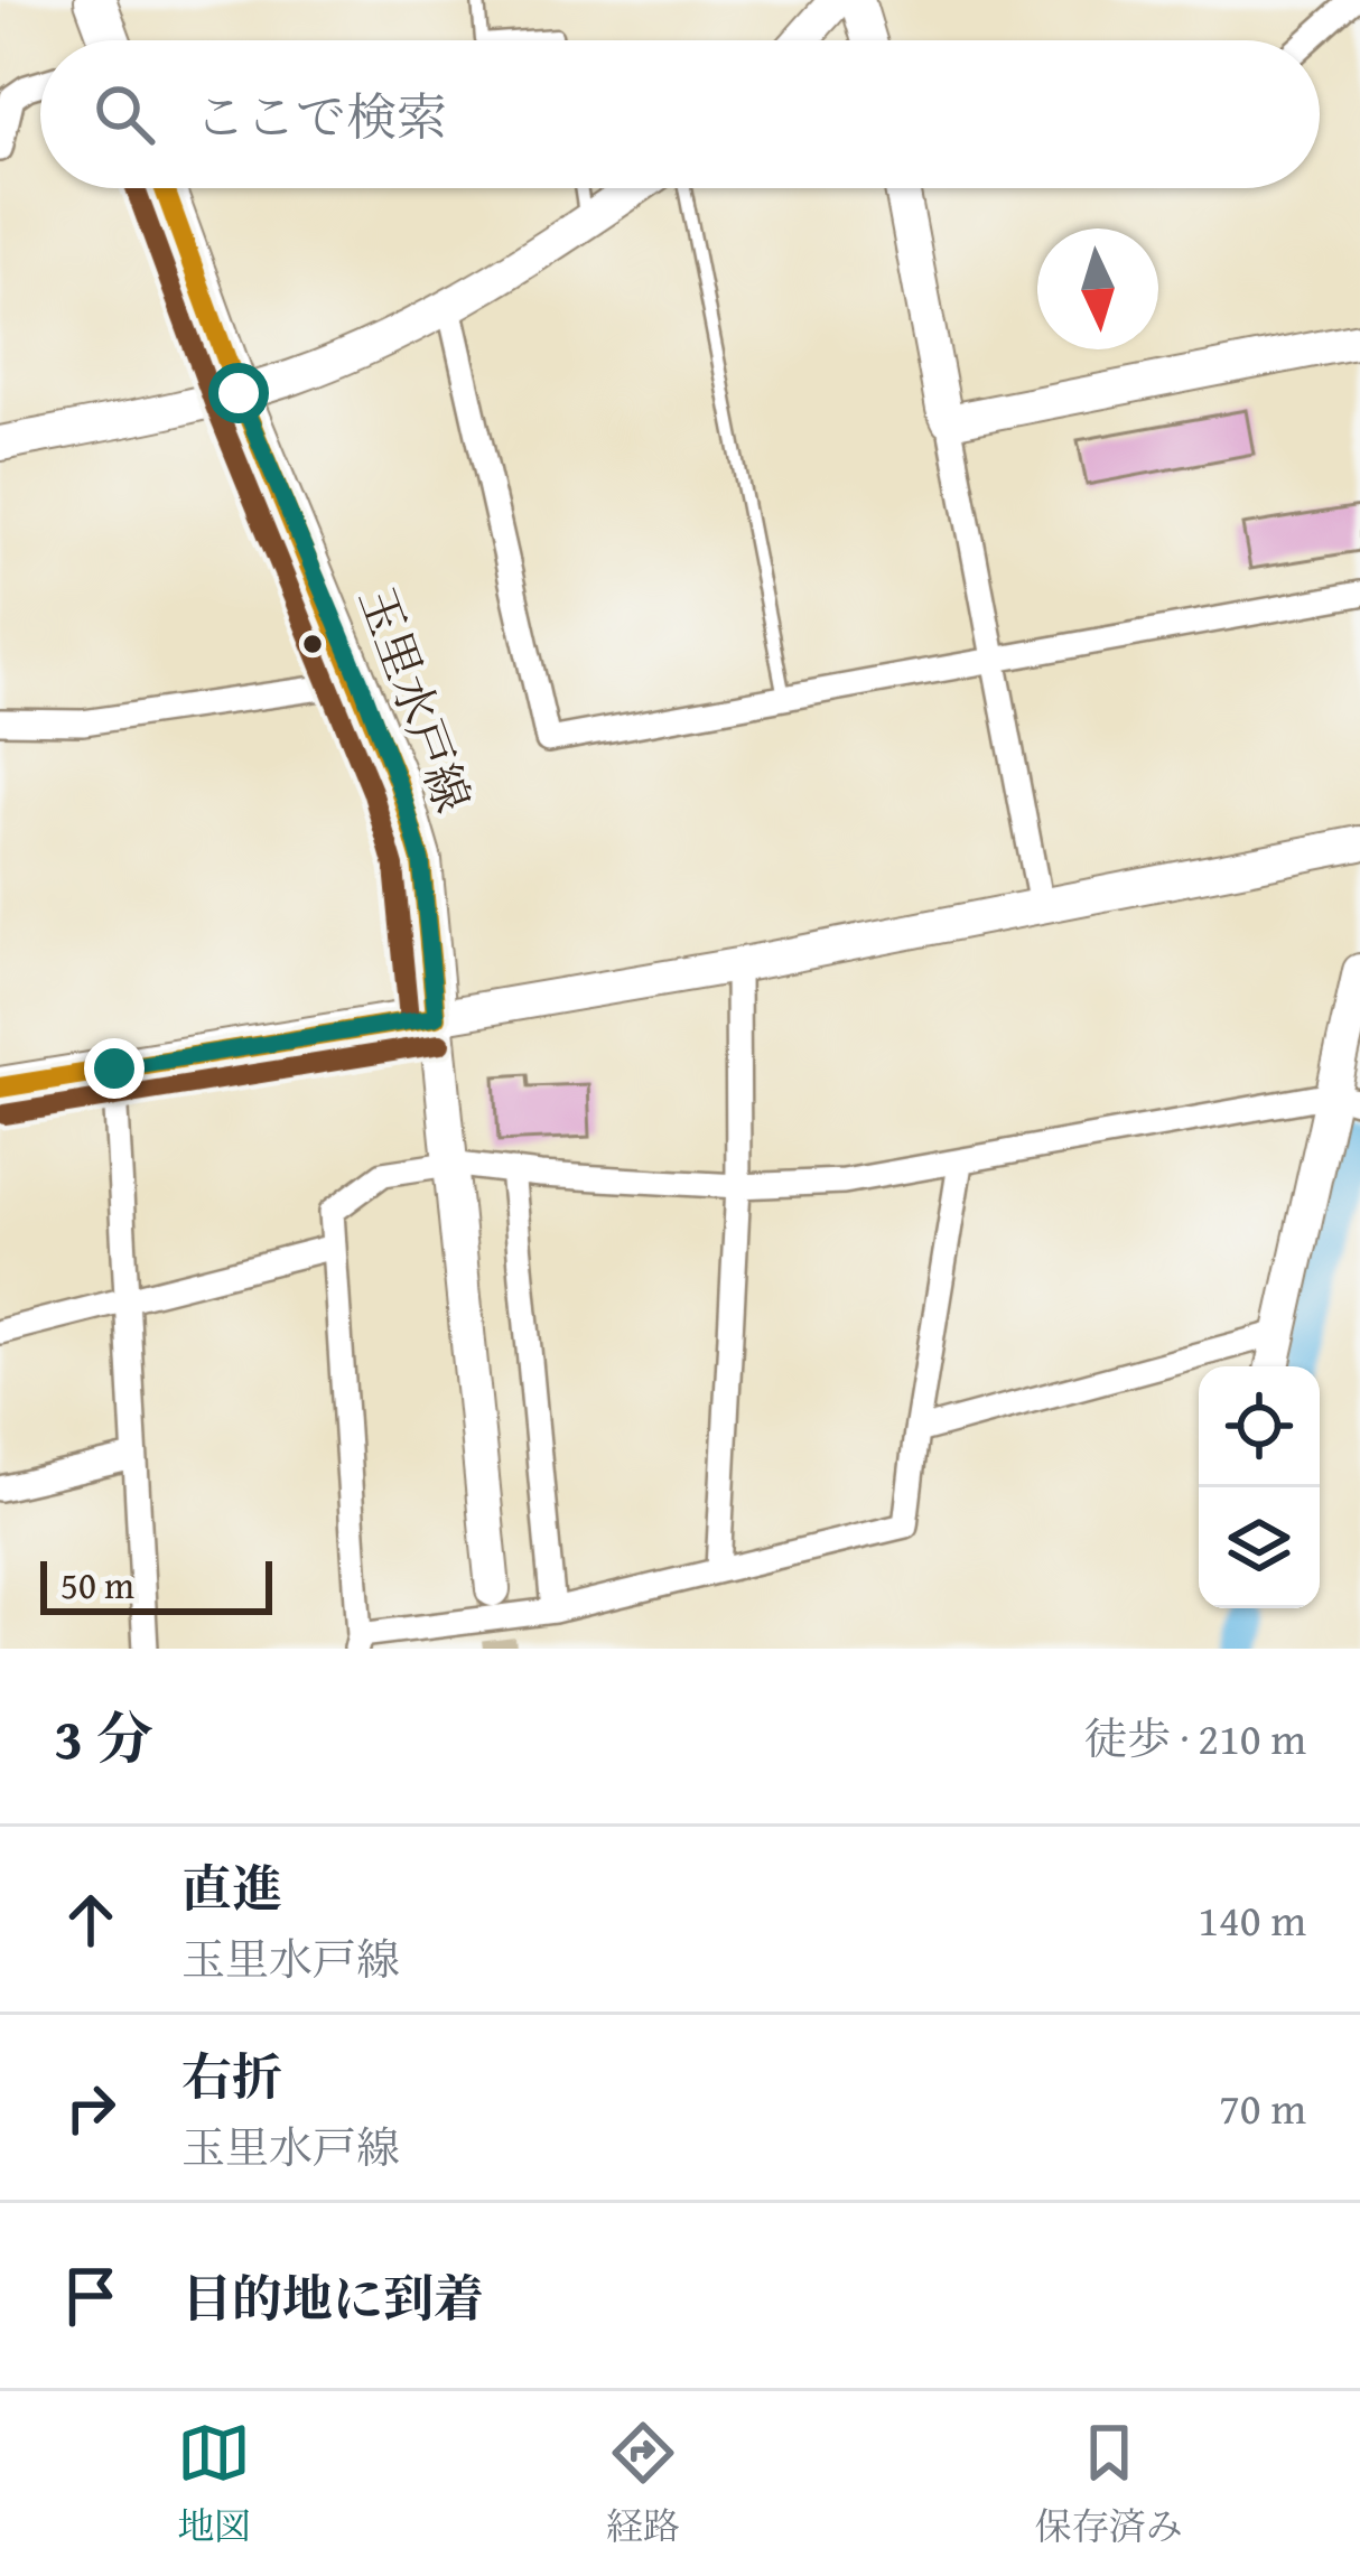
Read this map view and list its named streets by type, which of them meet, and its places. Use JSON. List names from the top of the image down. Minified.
{"streets":{"main road":["玉里水戸線"]},"scale_bar":"50 m","north":"bottom","page":{"search":"ここで検索","scale":"50 m","heading":["3 分","徒歩 · 210 m"],"list":[["直進","玉里水戸線","140 m"],["右折","玉里水戸線","70 m"],"目的地に到着"],"nav":["地図","経路","保存済み"]}}
